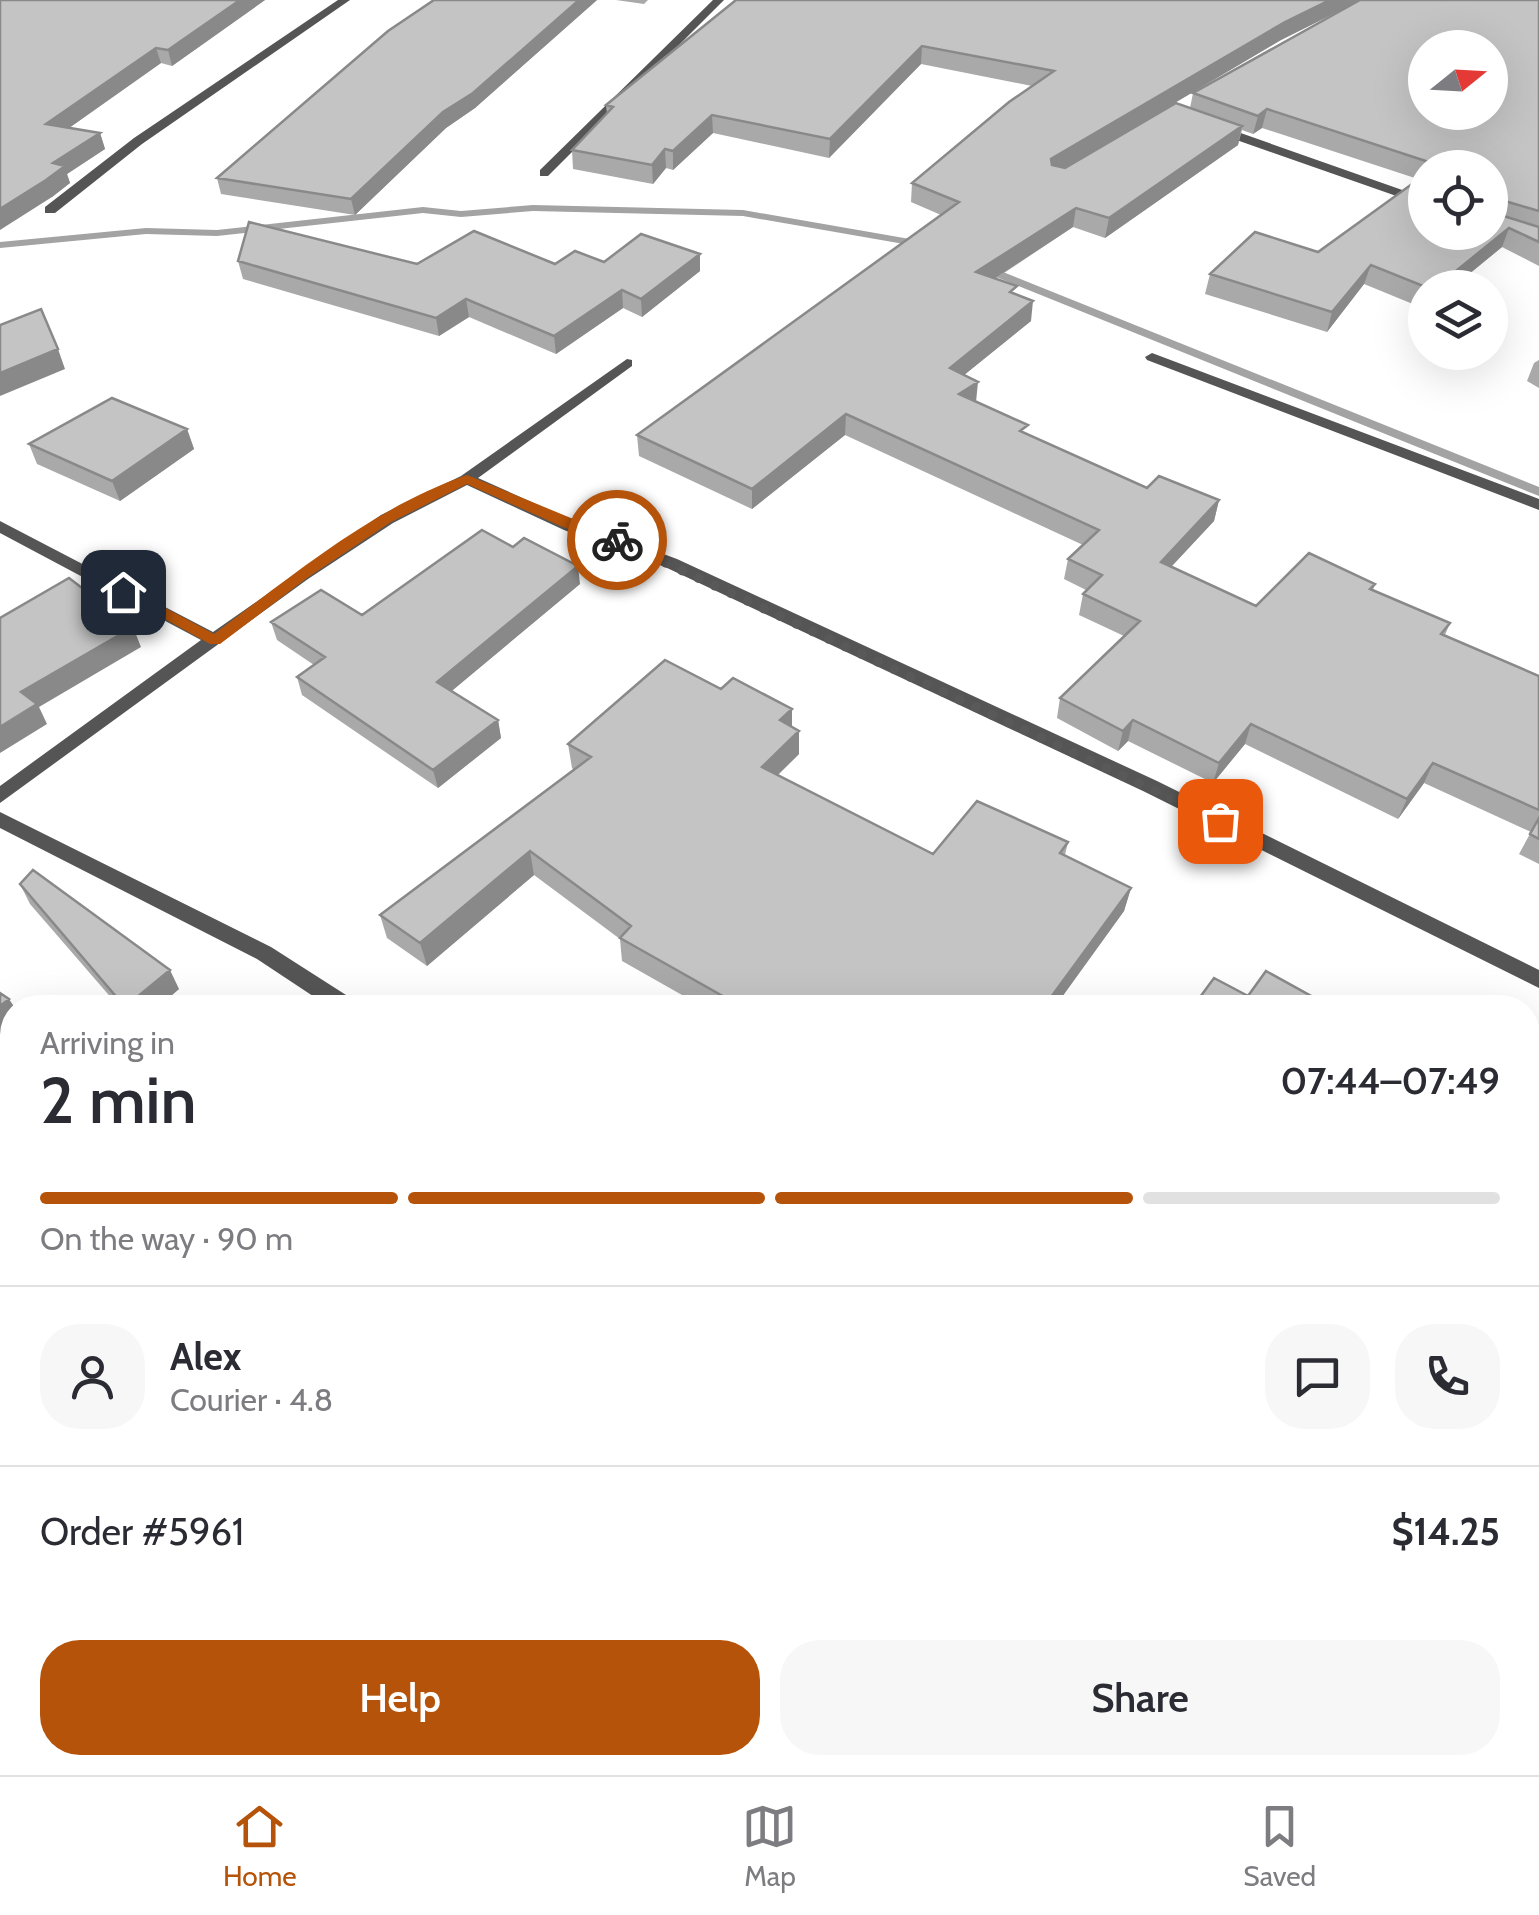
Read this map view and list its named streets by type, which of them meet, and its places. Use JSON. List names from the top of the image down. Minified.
{"north":"right","page":{"heading":["2 min","Arriving in","07:44–07:49"],"panel":["Alex","Courier · 4.8","Order #5961","$14.25"],"bar":"On the way · 90 m","buttons":["Help","Share"],"tabs":["Home","Map","Saved"]}}
